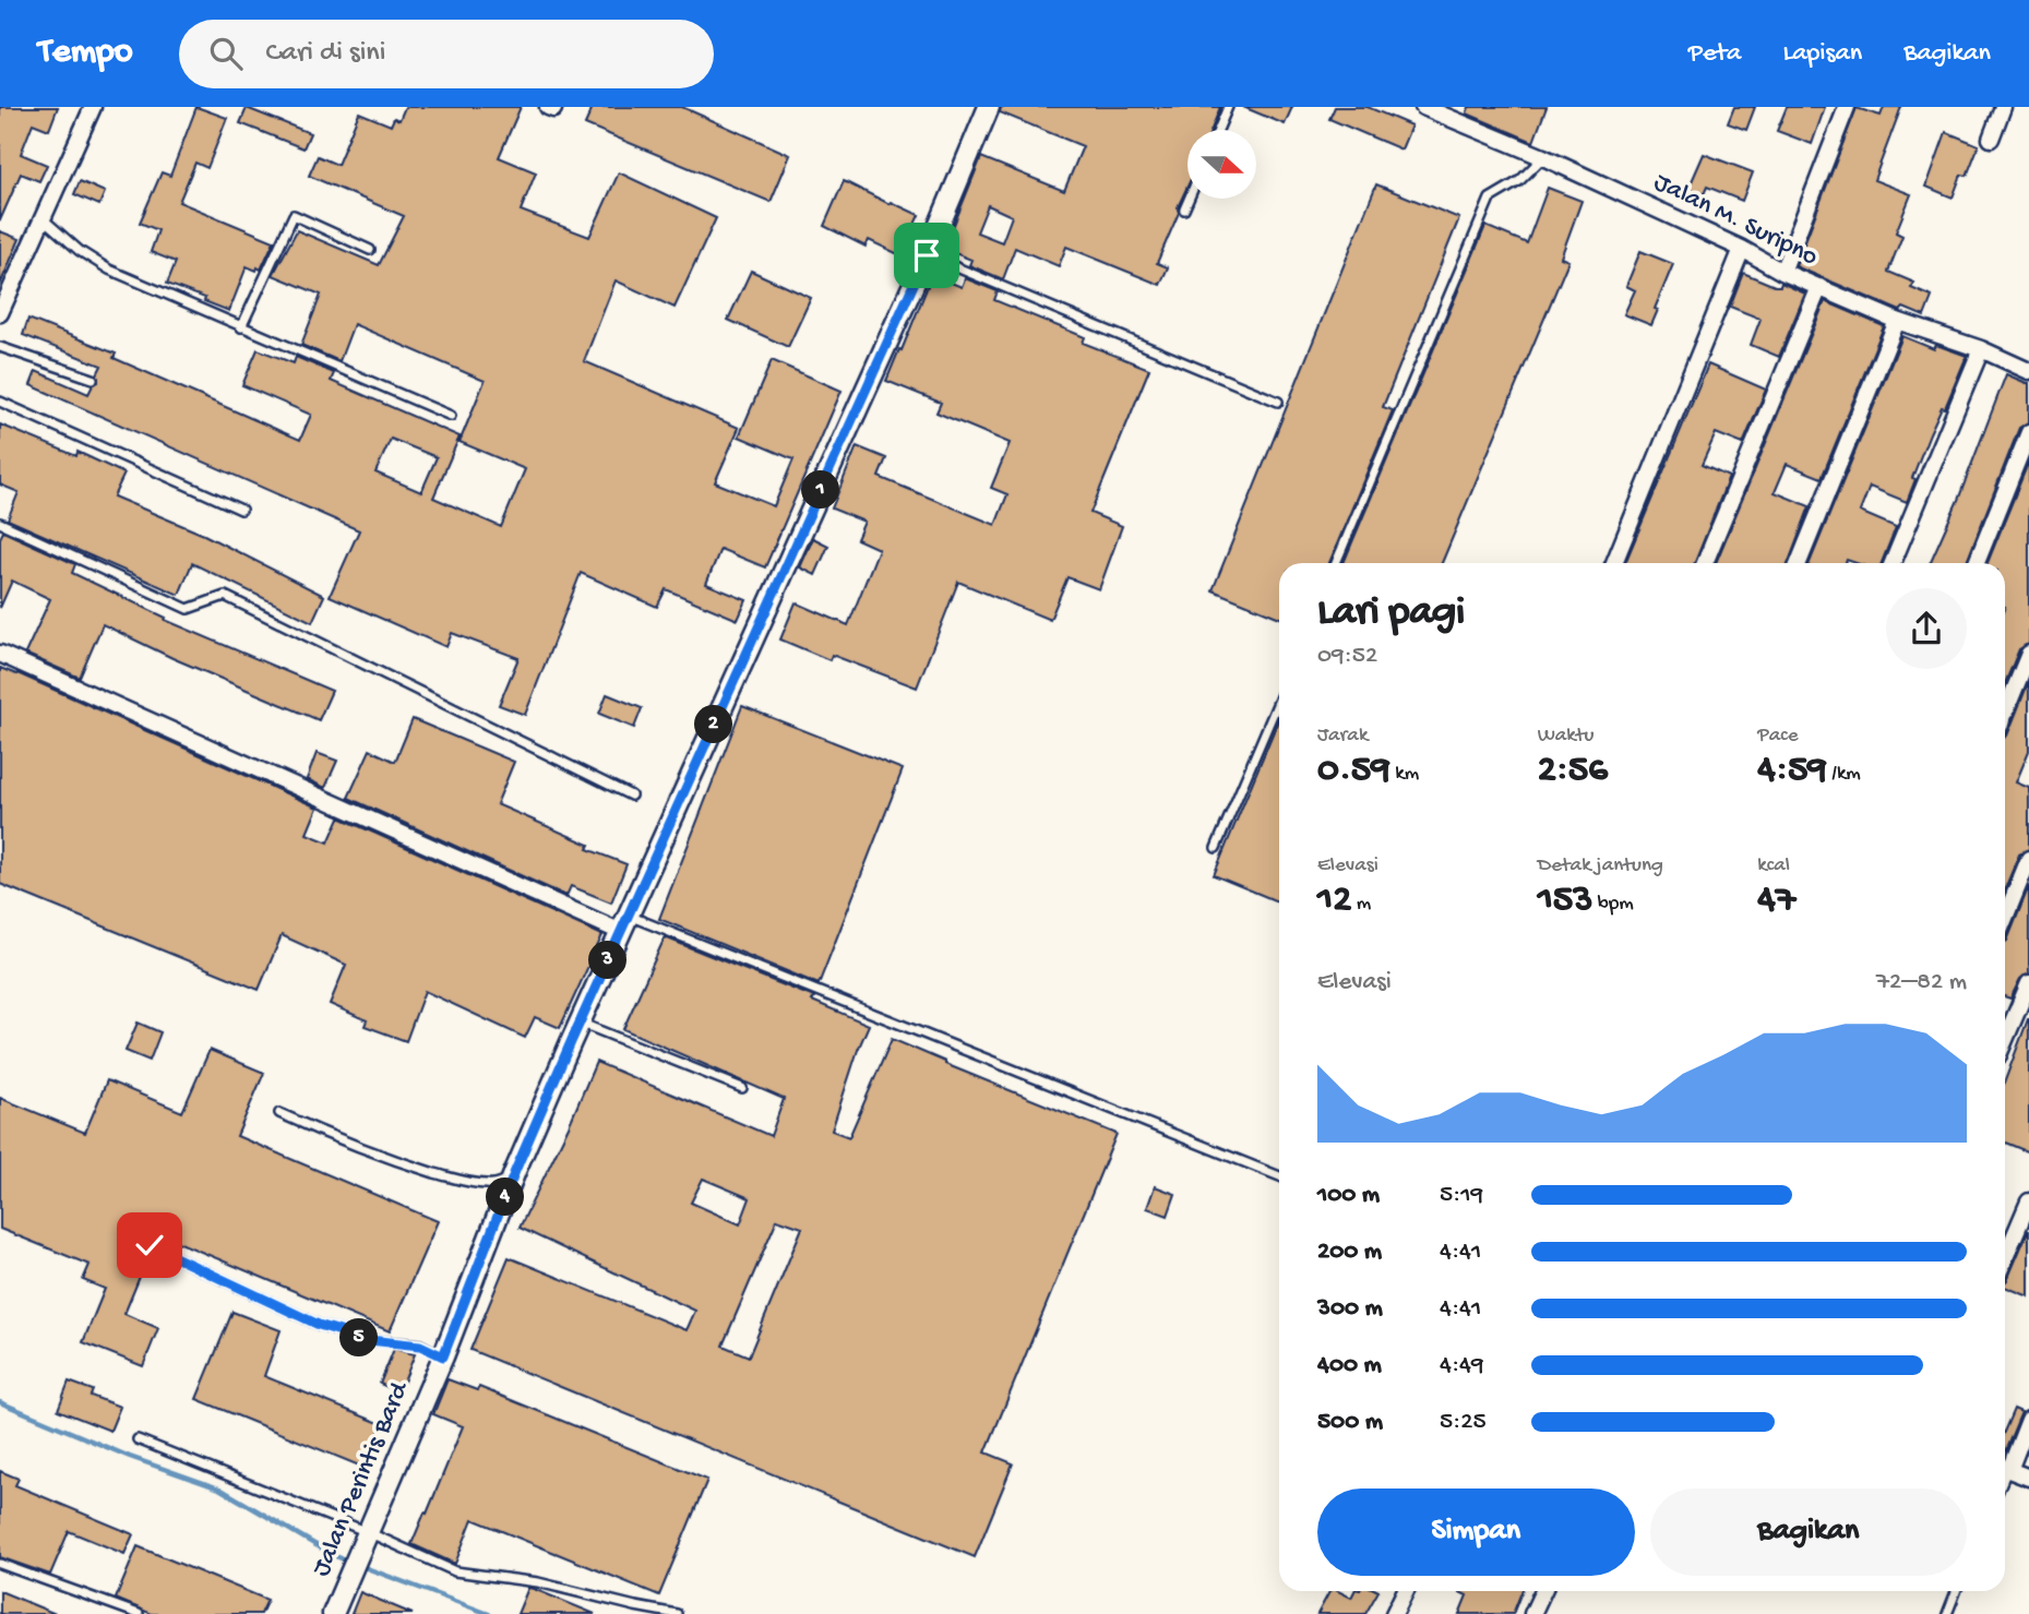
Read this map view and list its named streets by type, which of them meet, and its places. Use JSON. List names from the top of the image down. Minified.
{"streets":{"street":["Jalan M. Suripno","Jalan Perintis Bard"]},"north":"right","page":{"header":"Tempo","search":"Cari di sini","nav":["Peta","Lapisan","Bagikan"],"pins":["1","2","3","4","5"],"heading":["Lari pagi","09:52"],"stats":[["Jarak","0.59 km"],["Waktu","2:56"],["Pace","4:59 /km"],["Elevasi","12 m"],["Detak jantung","153 bpm"],["kcal","47"]],"chart":["Elevasi","72–82 m"],"list":[{"name":"100 m","note":"5:19"},{"name":"200 m","note":"4:41"},{"name":"300 m","note":"4:41"},{"name":"400 m","note":"4:49"},{"name":"500 m","note":"5:25"}],"buttons":["Simpan","Bagikan"]}}
